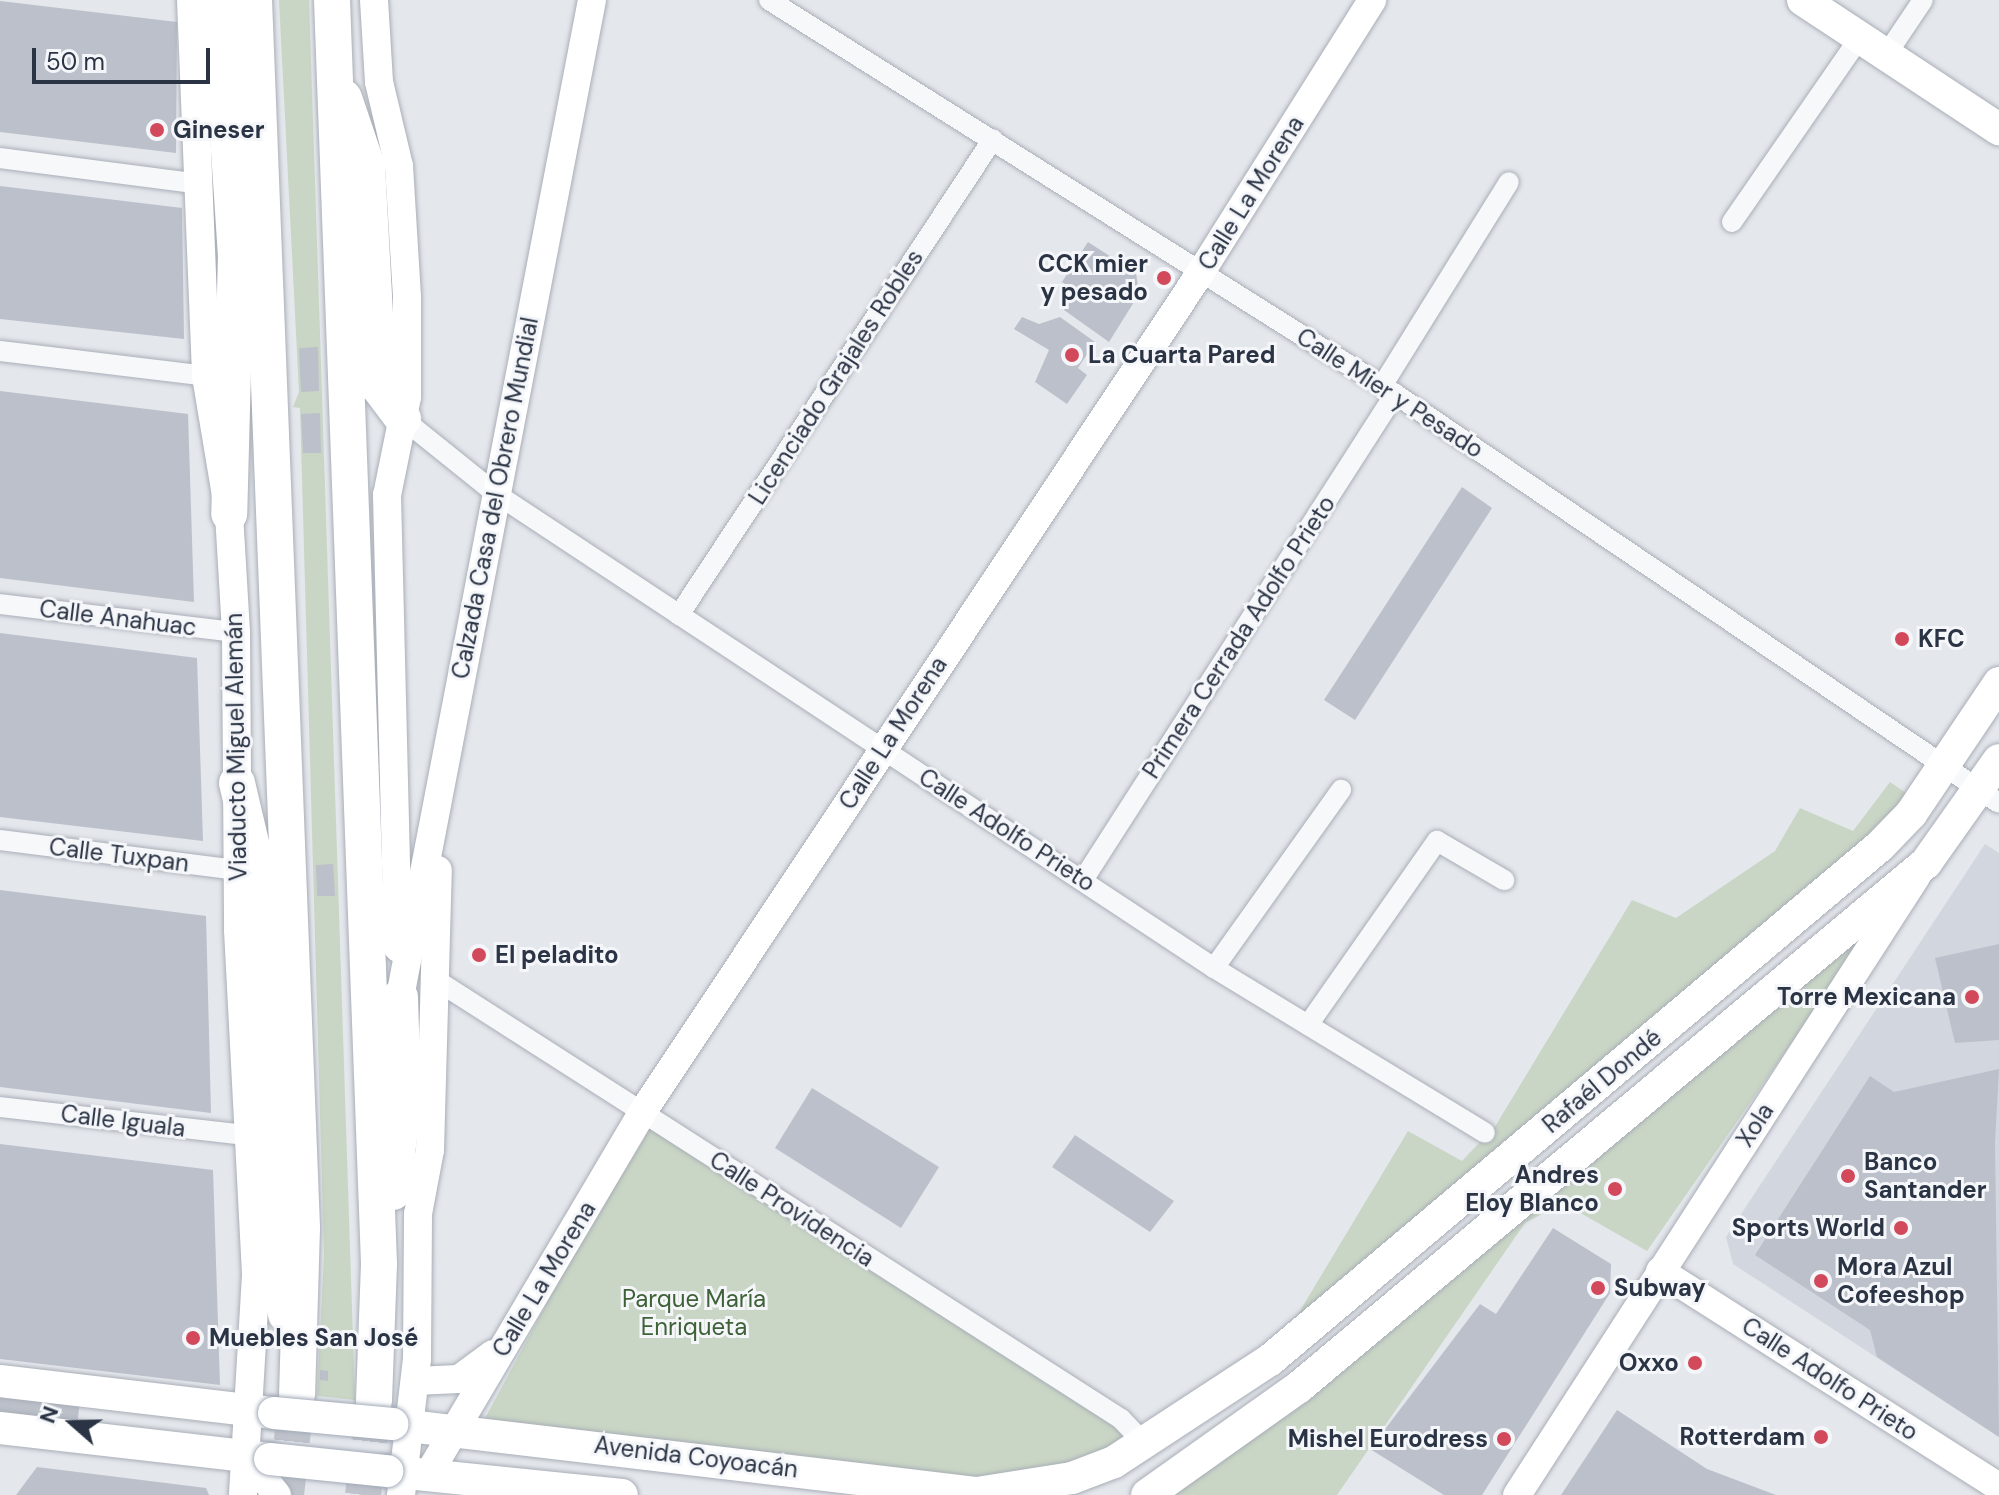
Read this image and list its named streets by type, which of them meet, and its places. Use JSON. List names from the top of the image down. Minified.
{"streets":{"highway":["Viaducto Miguel Alemán"],"main road":["Calle La Morena","Calzada Casa del Obrero Mundial","Calle Adolfo Prieto","Rafaél Dondé","Xola","Avenida Coyoacán"],"street":["Licenciado Grajales Robles","Calle Mier y Pesado","Calle Anahuac","Primera Cerrada Adolfo Prieto","Calle Tuxpan","Calle Iguala","Calle Providencia"]},"crossings":[["Calle La Morena","Calle Mier y Pesado"],["Calle La Morena","Calle Adolfo Prieto"],["Calle La Morena","Calle Providencia"],["Calle La Morena","Avenida Coyoacán"],["Licenciado Grajales Robles","Calle Mier y Pesado"],["Licenciado Grajales Robles","Calle Adolfo Prieto"],["Calle Mier y Pesado","Primera Cerrada Adolfo Prieto"],["Calle Mier y Pesado","Rafaél Dondé"],["Calle Mier y Pesado","Xola"],["Calzada Casa del Obrero Mundial","Calle Adolfo Prieto"],["Calle Anahuac","Viaducto Miguel Alemán"],["Primera Cerrada Adolfo Prieto","Calle Adolfo Prieto"],["Viaducto Miguel Alemán","Calle Tuxpan"],["Viaducto Miguel Alemán","Calle Iguala"],["Viaducto Miguel Alemán","Avenida Coyoacán"],["Calle Adolfo Prieto","Xola"],["Rafaél Dondé","Xola"],["Rafaél Dondé","Calle Providencia"],["Rafaél Dondé","Avenida Coyoacán"]],"parks":["Parque María Enriqueta"],"places":["Gineser","CCK mier y pesado","La Cuarta Pared","KFC","El peladito","Torre Mexicana","Banco Santander","Andres Eloy Blanco","Sports World","Mora Azul Cofeeshop","Subway","Muebles San José","Oxxo","Rotterdam","Mishel Eurodress"],"scale_bar":"50 m","north":"left"}
